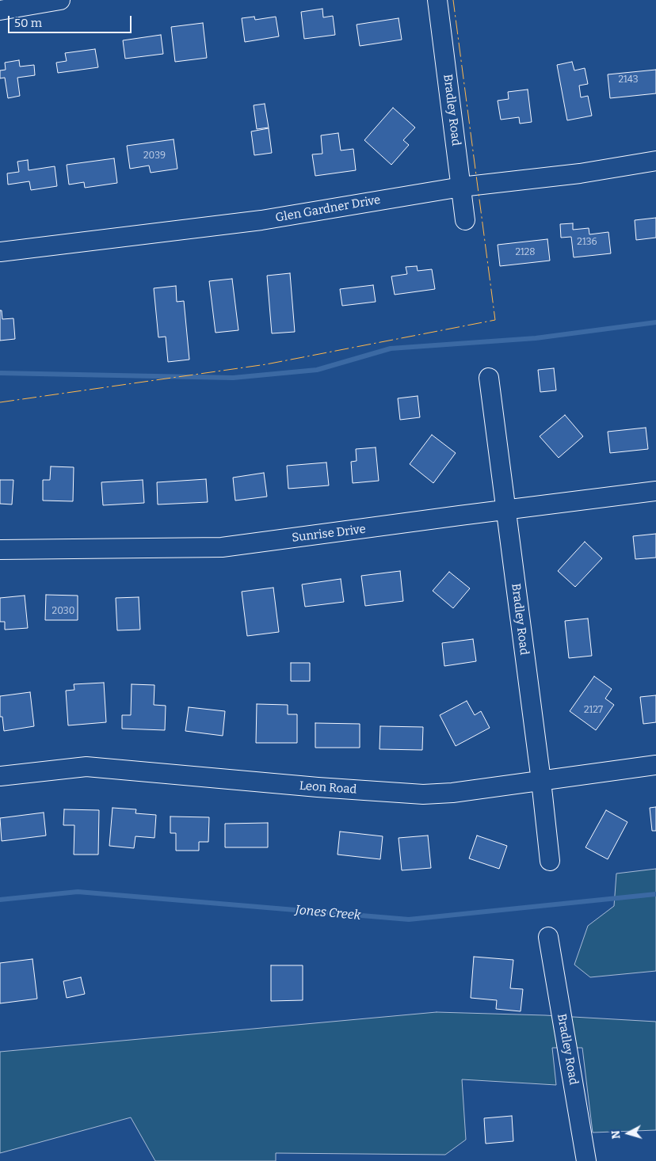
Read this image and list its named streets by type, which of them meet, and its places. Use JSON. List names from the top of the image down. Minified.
{"streets":{"street":["Bradley Road","Glen Gardner Drive","Sunrise Drive","Leon Road"]},"crossings":[["Bradley Road","Glen Gardner Drive"],["Bradley Road","Sunrise Drive"],["Bradley Road","Leon Road"]],"water":["Jones Creek"],"house_numbers":["2143","2039","2136","2128","2030","2127"],"scale_bar":"50 m","north":"left"}
